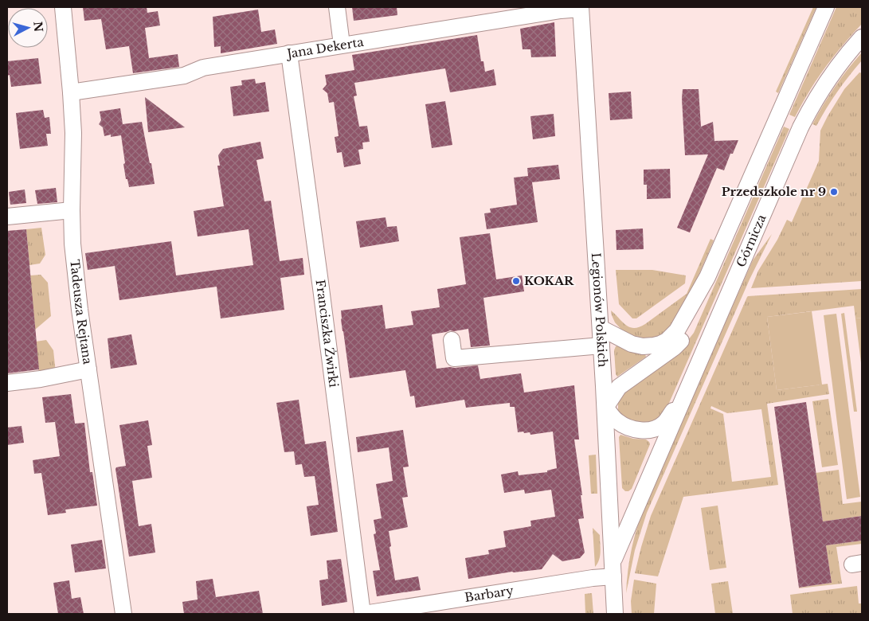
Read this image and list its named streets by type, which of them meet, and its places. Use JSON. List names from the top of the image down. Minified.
{"streets":{"street":["Jana Dekerta","Górnicza","Legionów Polskich","Tadeusza Rejtana","Franciszka Żwirki","Barbary"]},"crossings":[["Jana Dekerta","Legionów Polskich"],["Jana Dekerta","Tadeusza Rejtana"],["Jana Dekerta","Franciszka Żwirki"],["Górnicza","Legionów Polskich"],["Górnicza","Barbary"],["Legionów Polskich","Barbary"],["Franciszka Żwirki","Barbary"]],"places":["Przedszkole nr 9","KOKAR"],"north":"right"}
